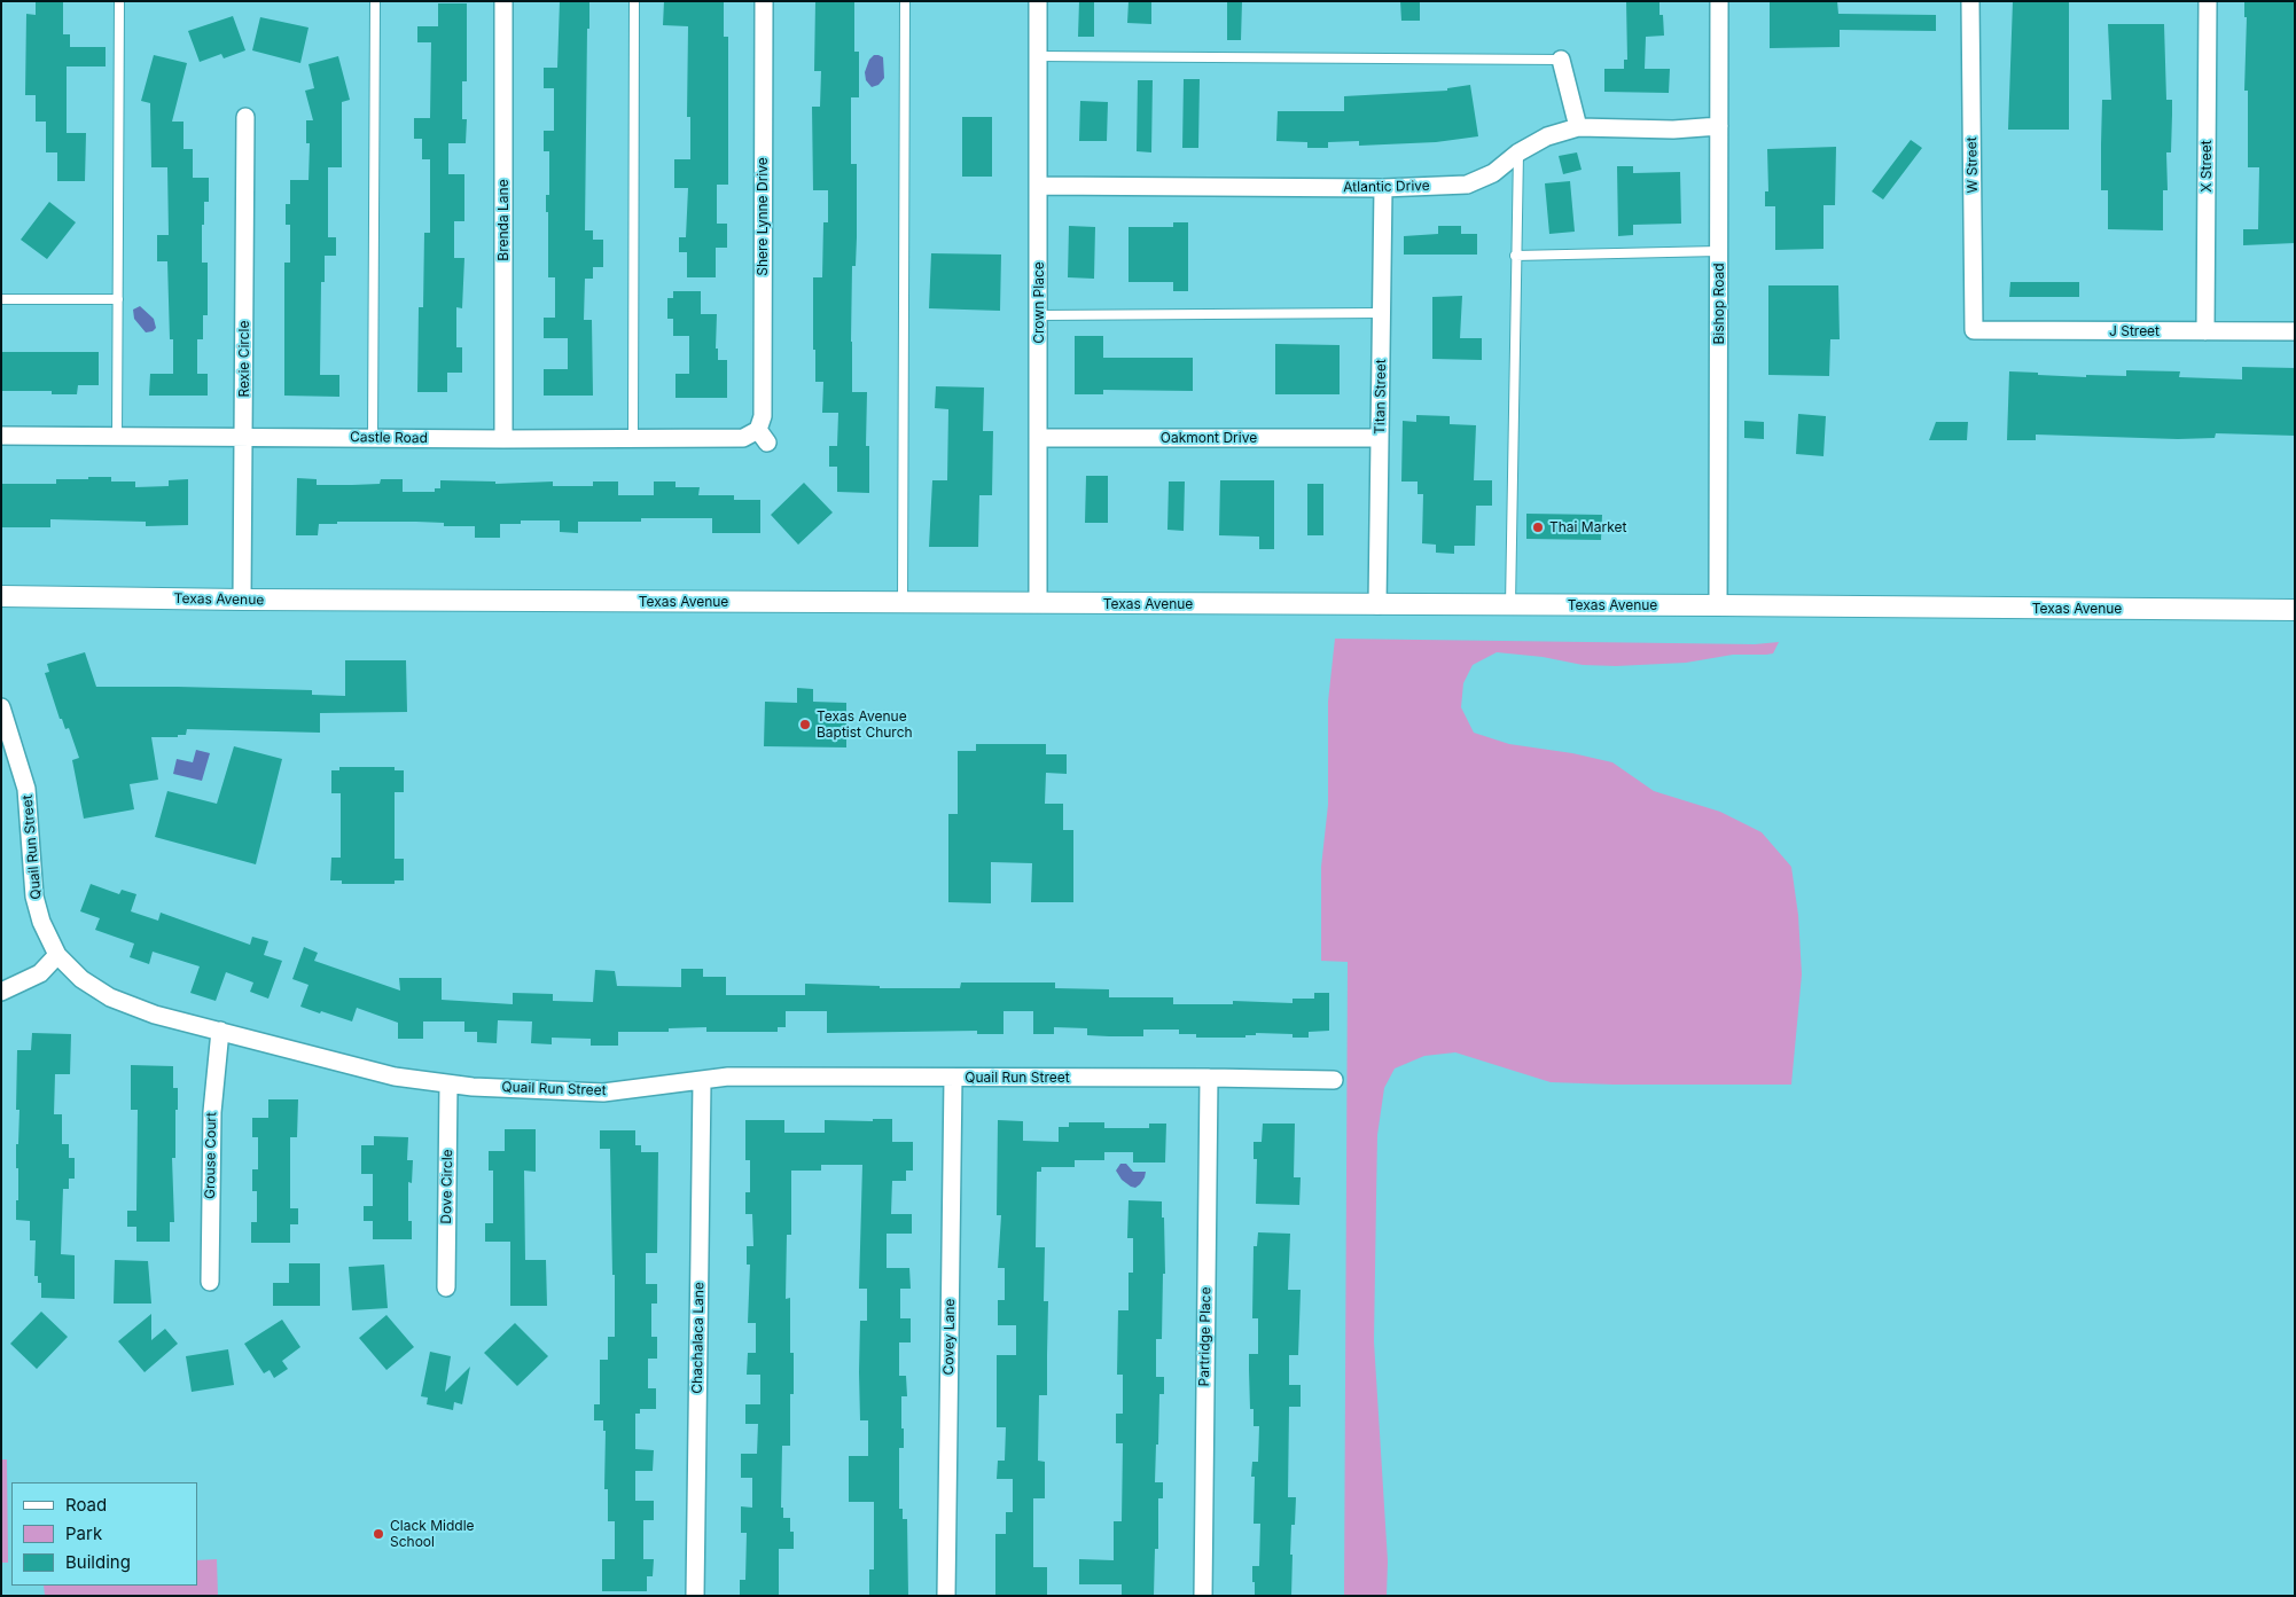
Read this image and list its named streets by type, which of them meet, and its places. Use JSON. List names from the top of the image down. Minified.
{"streets":{"street":["W Street","X Street","Atlantic Drive","Shere Lynne Drive","Brenda Lane","Crown Place","Bishop Road","J Street","Rexie Circle","Titan Street","Castle Road","Oakmont Drive","Texas Avenue","Quail Run Street","Grouse Court","Dove Circle","Covey Lane","Partridge Place","Chachalaca Lane"]},"crossings":[["W Street","J Street"],["X Street","J Street"],["Atlantic Drive","Crown Place"],["Atlantic Drive","Bishop Road"],["Atlantic Drive","Titan Street"],["Shere Lynne Drive","Castle Road"],["Brenda Lane","Castle Road"],["Crown Place","Oakmont Drive"],["Crown Place","Texas Avenue"],["Bishop Road","Texas Avenue"],["Rexie Circle","Castle Road"],["Rexie Circle","Texas Avenue"],["Titan Street","Oakmont Drive"],["Titan Street","Texas Avenue"],["Quail Run Street","Grouse Court"],["Quail Run Street","Dove Circle"],["Quail Run Street","Covey Lane"],["Quail Run Street","Partridge Place"],["Quail Run Street","Chachalaca Lane"]],"places":["Thai Market","Texas Avenue Baptist Church","Clack Middle School"],"legend":["Road","Park","Building"]}
